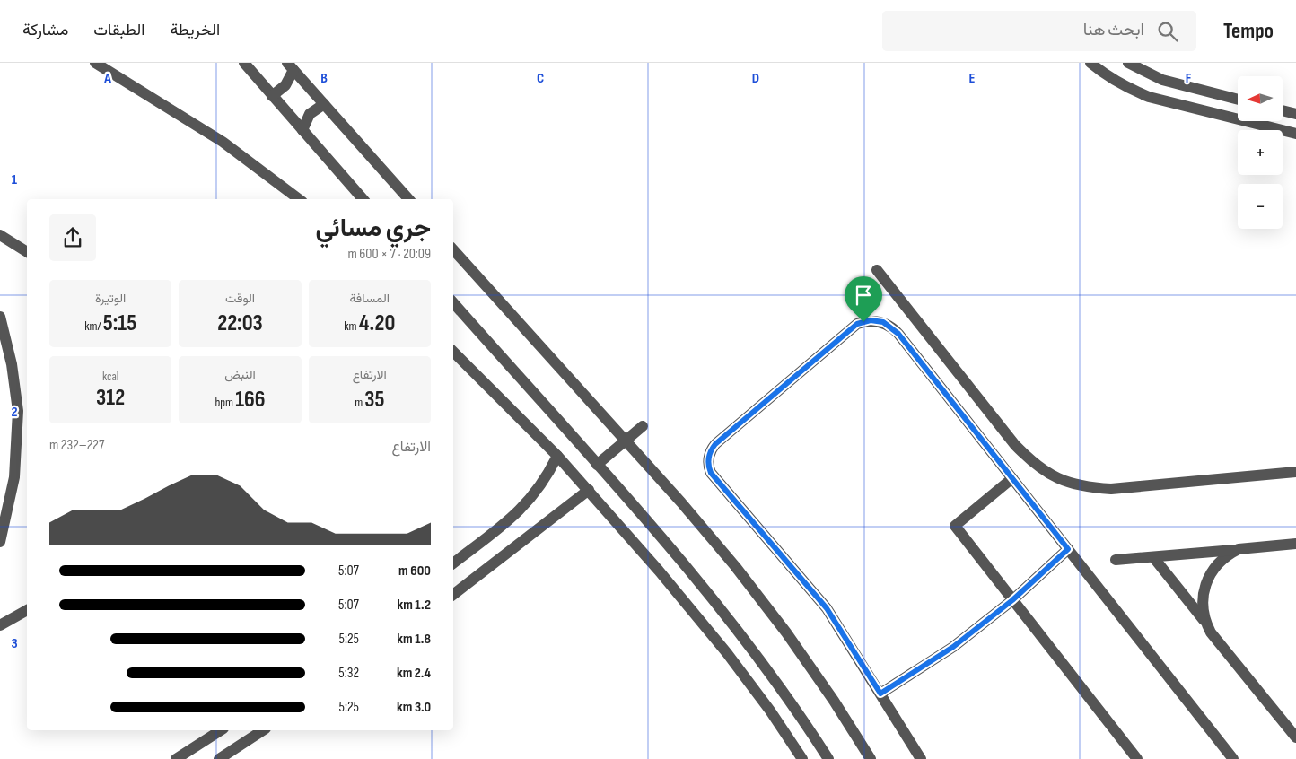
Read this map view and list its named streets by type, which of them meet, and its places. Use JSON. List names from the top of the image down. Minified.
{"north":"left","page":{"header":"Tempo","search":"ابحث هنا","nav":["الخريطة","الطبقات","مشاركة"],"map_buttons":["+","−"],"heading":["جري مسائي","20:09 · 7 × 600 m"],"stats":[["المسافة","4.20 km"],["الوقت","22:03"],["الوتيرة","5:15 /km"],["الارتفاع","35 m"],["النبض","166 bpm"],["kcal","312"]],"chart":["الارتفاع","227–232 m"],"list":[{"name":"600 m","note":"5:07"},{"name":"1.2 km","note":"5:07"},{"name":"1.8 km","note":"5:25"},{"name":"2.4 km","note":"5:32"},{"name":"3.0 km","note":"5:25"}]},"grid":{"columns":["A","B","C","D","E","F"],"rows":["1","2","3"]}}
